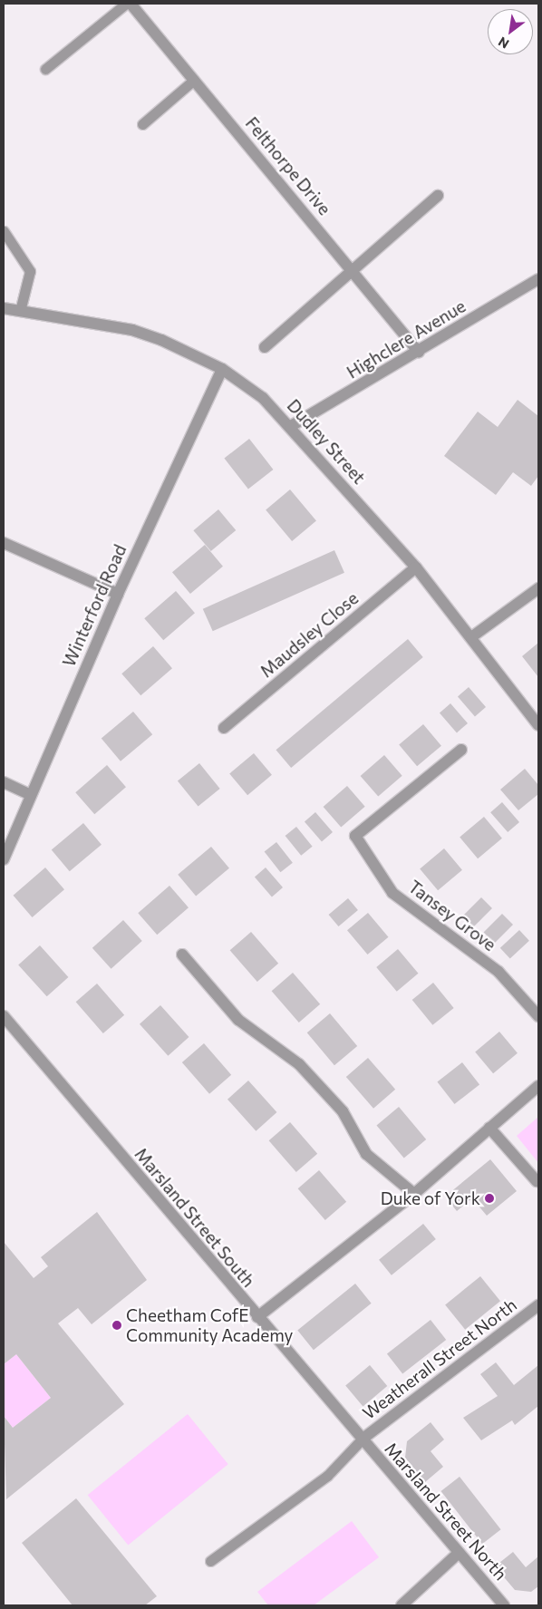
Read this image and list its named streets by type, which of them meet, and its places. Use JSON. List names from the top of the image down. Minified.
{"streets":{"street":["Felthorpe Drive","Highclere Avenue","Dudley Street","Winterford Road","Maudsley Close","Tansey Grove","Marsland Street South","Weatherall Street North","Marsland Street North"]},"crossings":[["Felthorpe Drive","Highclere Avenue"],["Highclere Avenue","Dudley Street"],["Dudley Street","Winterford Road"],["Dudley Street","Maudsley Close"],["Marsland Street South","Weatherall Street North"],["Marsland Street South","Marsland Street North"],["Weatherall Street North","Marsland Street North"]],"places":["Duke of York","Cheetham CofE Community Academy"],"north":"bottom left"}
